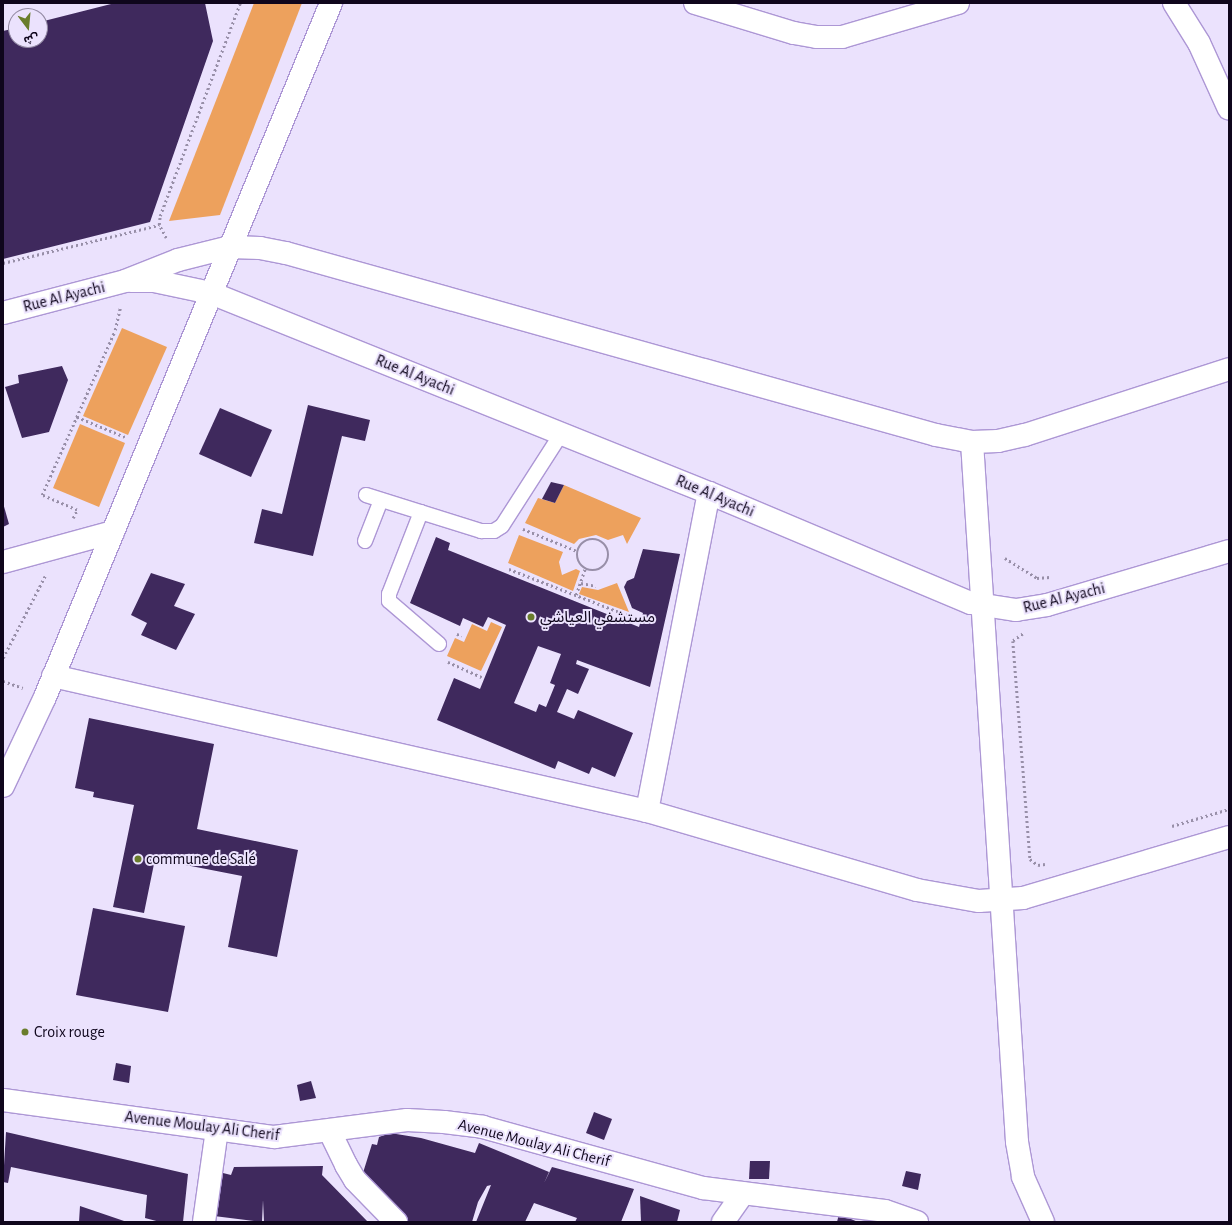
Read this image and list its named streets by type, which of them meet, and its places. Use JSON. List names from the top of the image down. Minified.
{"streets":{"street":["Rue Al Ayachi","Avenue Moulay Ali Cherif"]},"places":["مستشفي العياشي","commune de Salé","Croix rouge"],"north":"bottom"}
